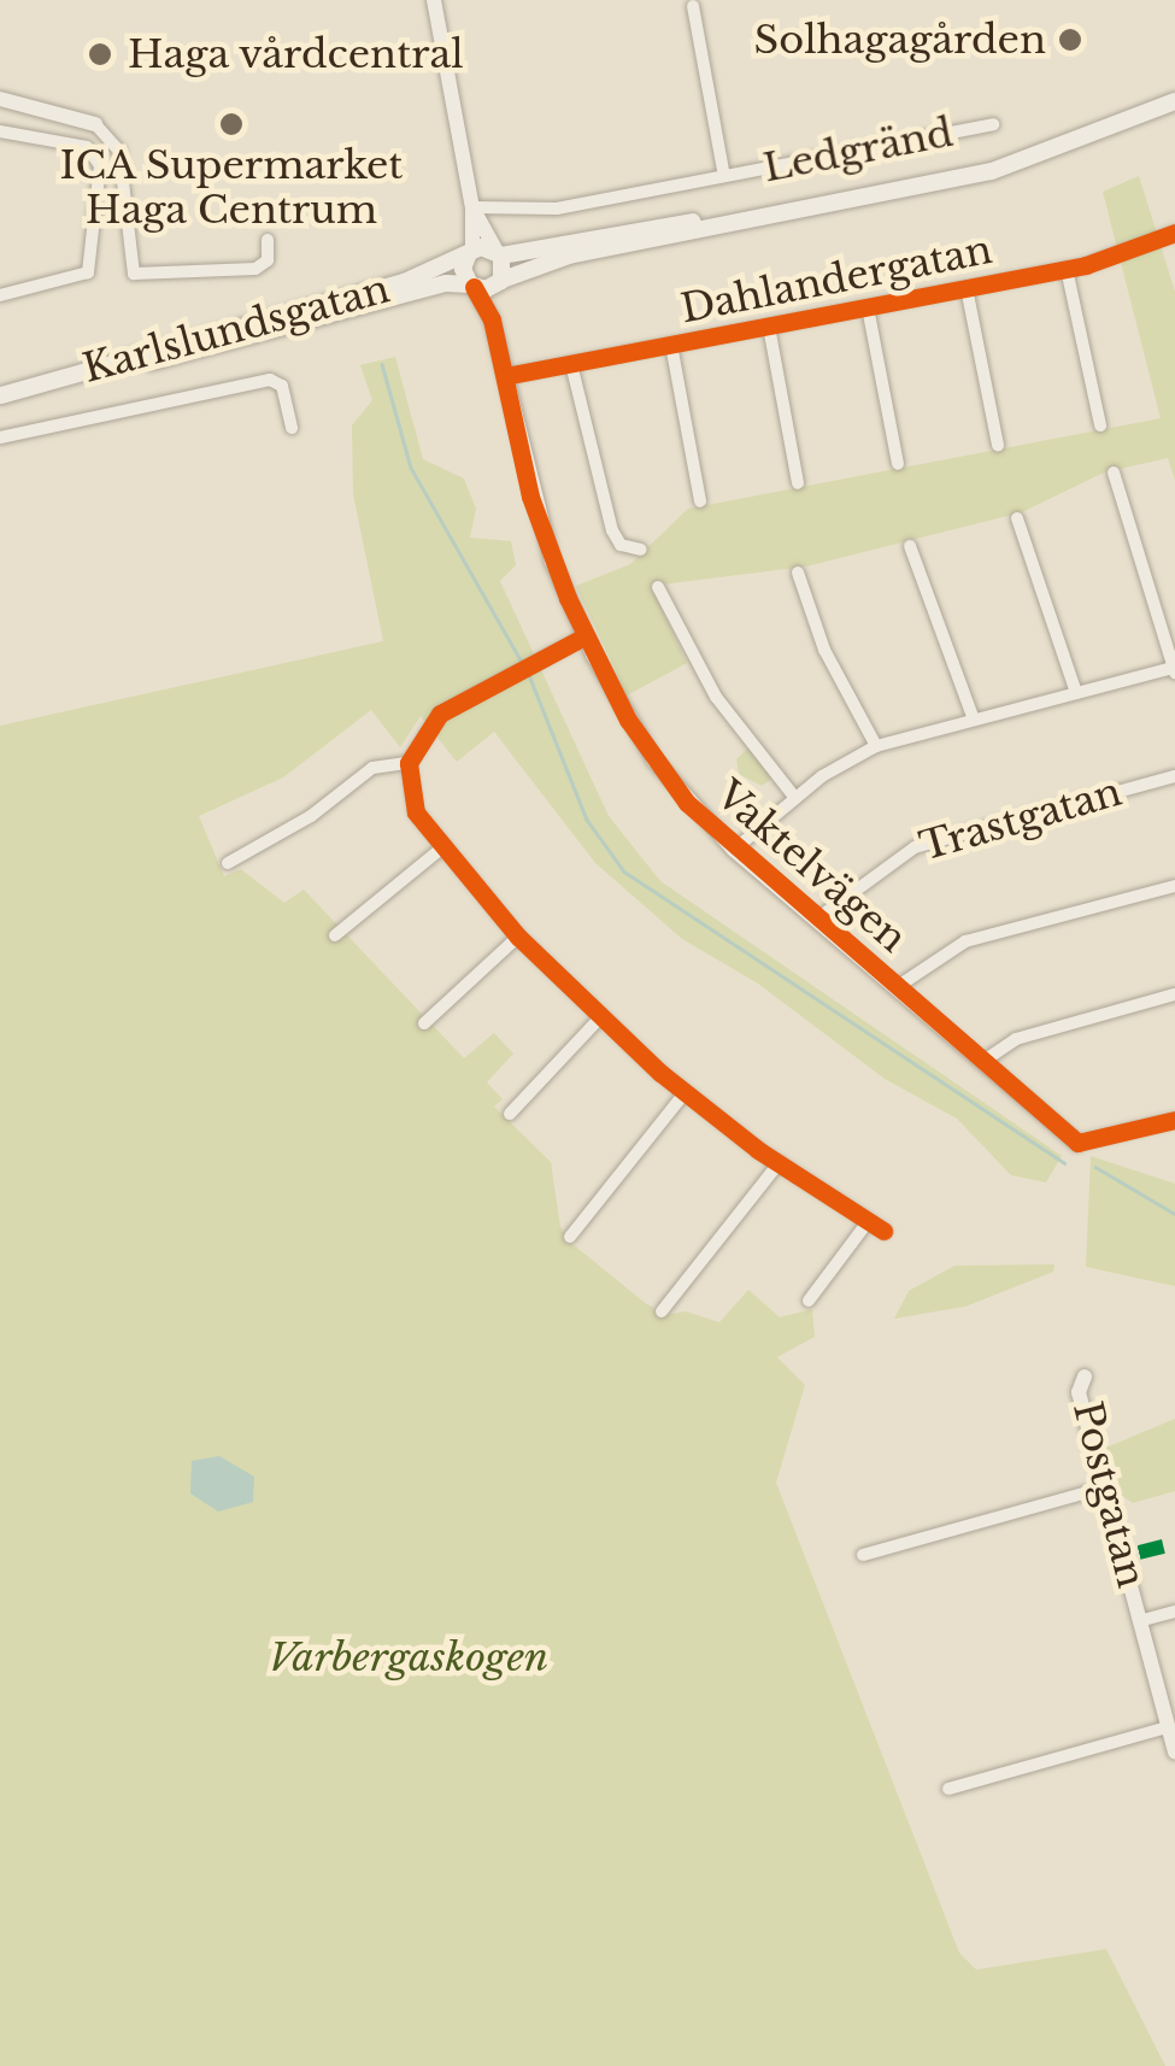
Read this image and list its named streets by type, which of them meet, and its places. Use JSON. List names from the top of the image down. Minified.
{"streets":{"main road":["Karlslundsgatan"],"street":["Ledgränd","Dahlandergatan","Trastgatan","Vaktelvägen","Postgatan"]},"crossings":[["Dahlandergatan","Vaktelvägen"],["Karlslundsgatan","Vaktelvägen"],["Trastgatan","Vaktelvägen"]],"parks":["Varbergaskogen"],"places":["Solhagagården","Haga vårdcentral","ICA Supermarket Haga Centrum"]}
